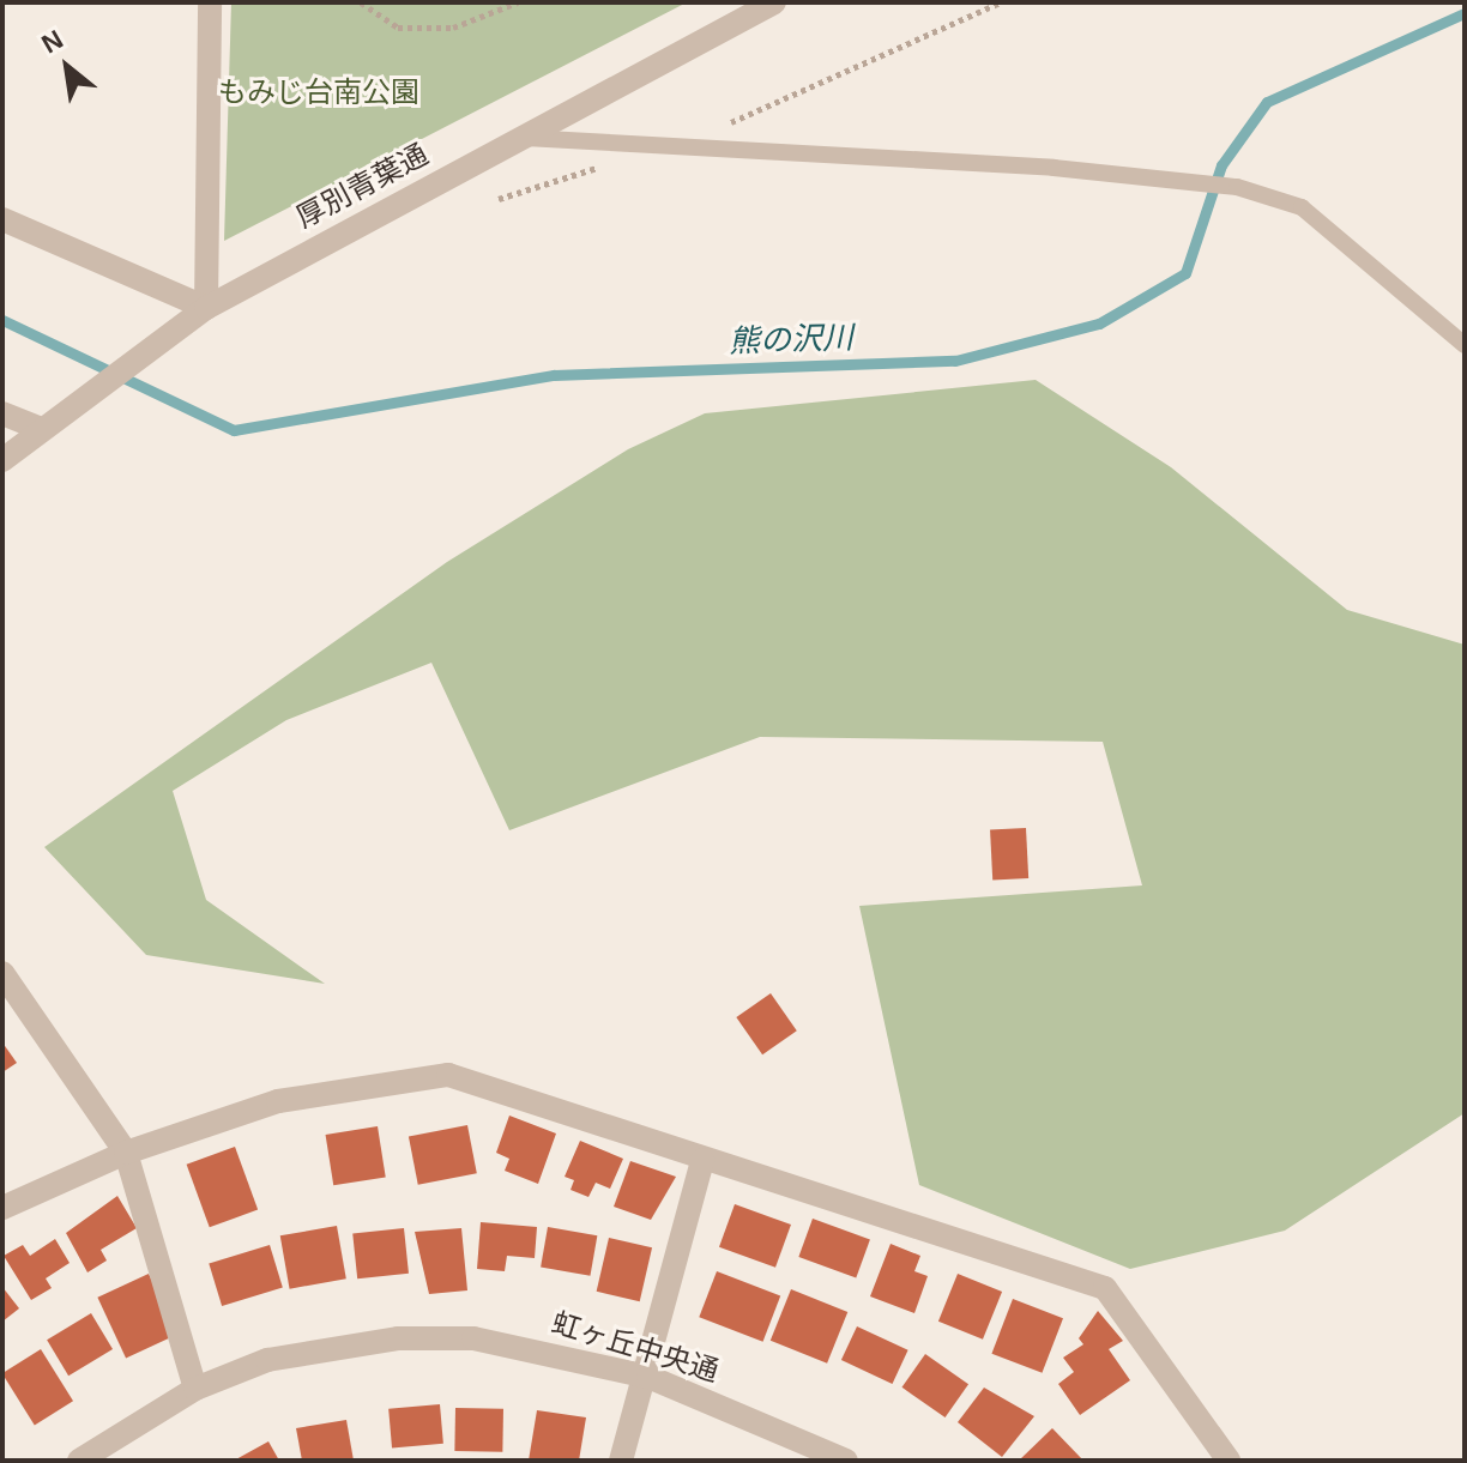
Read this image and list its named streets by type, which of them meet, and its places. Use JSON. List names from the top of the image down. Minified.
{"streets":{"street":["厚別青葉通","虹ヶ丘中央通"]},"water":["熊の沢川"],"parks":["もみじ台南公園"],"north":"top left"}
